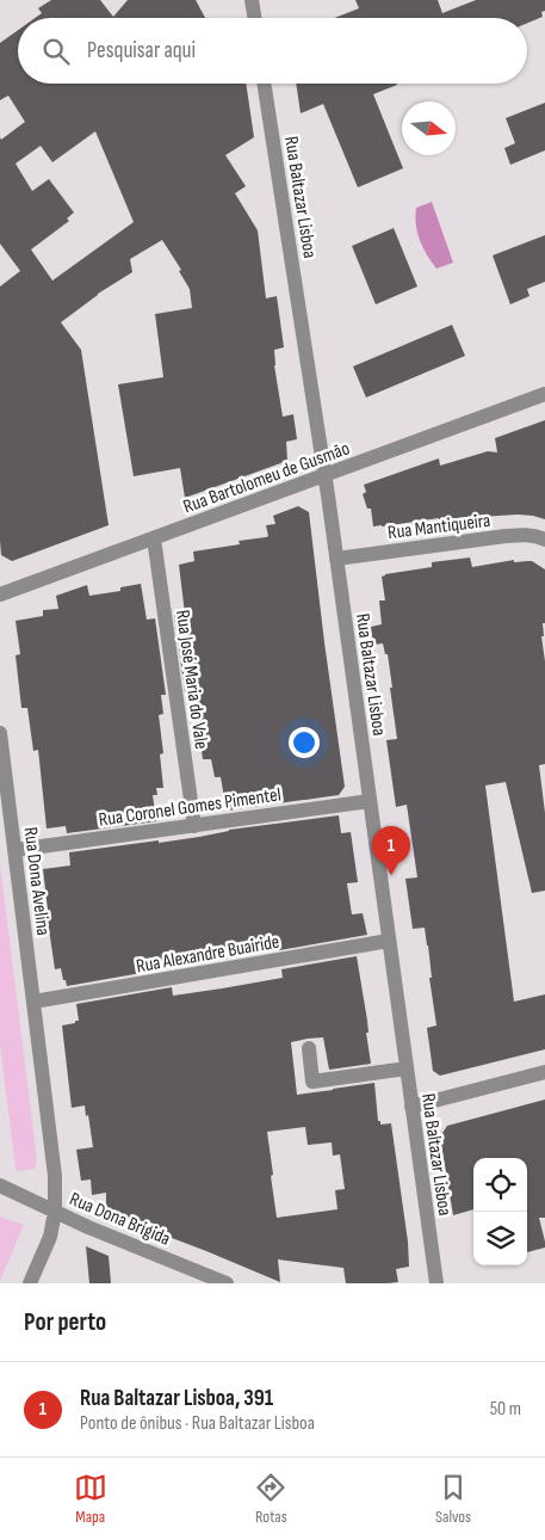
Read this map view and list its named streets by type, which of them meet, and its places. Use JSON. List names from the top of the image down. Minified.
{"streets":{"street":["Rua Baltazar Lisboa","Rua Bartolomeu de Gusmão","Rua Mantiqueira","Rua José Maria do Vale","Rua Coronel Gomes Pimentel","Rua Dona Avelina","Rua Alexandre Buairide","Rua Dona Brígida"]},"crossings":[["Rua Baltazar Lisboa","Rua Bartolomeu de Gusmão"],["Rua Baltazar Lisboa","Rua Mantiqueira"],["Rua Baltazar Lisboa","Rua Coronel Gomes Pimentel"],["Rua Baltazar Lisboa","Rua Alexandre Buairide"],["Rua Bartolomeu de Gusmão","Rua José Maria do Vale"],["Rua José Maria do Vale","Rua Coronel Gomes Pimentel"],["Rua Coronel Gomes Pimentel","Rua Dona Avelina"],["Rua Dona Avelina","Rua Alexandre Buairide"],["Rua Dona Avelina","Rua Dona Brígida"]],"north":"right","page":{"search":"Pesquisar aqui","pins":"1","heading":"Por perto","list":[{"mark":"1","name":"Rua Baltazar Lisboa, 391","note":"Ponto de ônibus · Rua Baltazar Lisboa","value":"50 m"}],"nav":["Mapa","Rotas","Salvos"]}}
